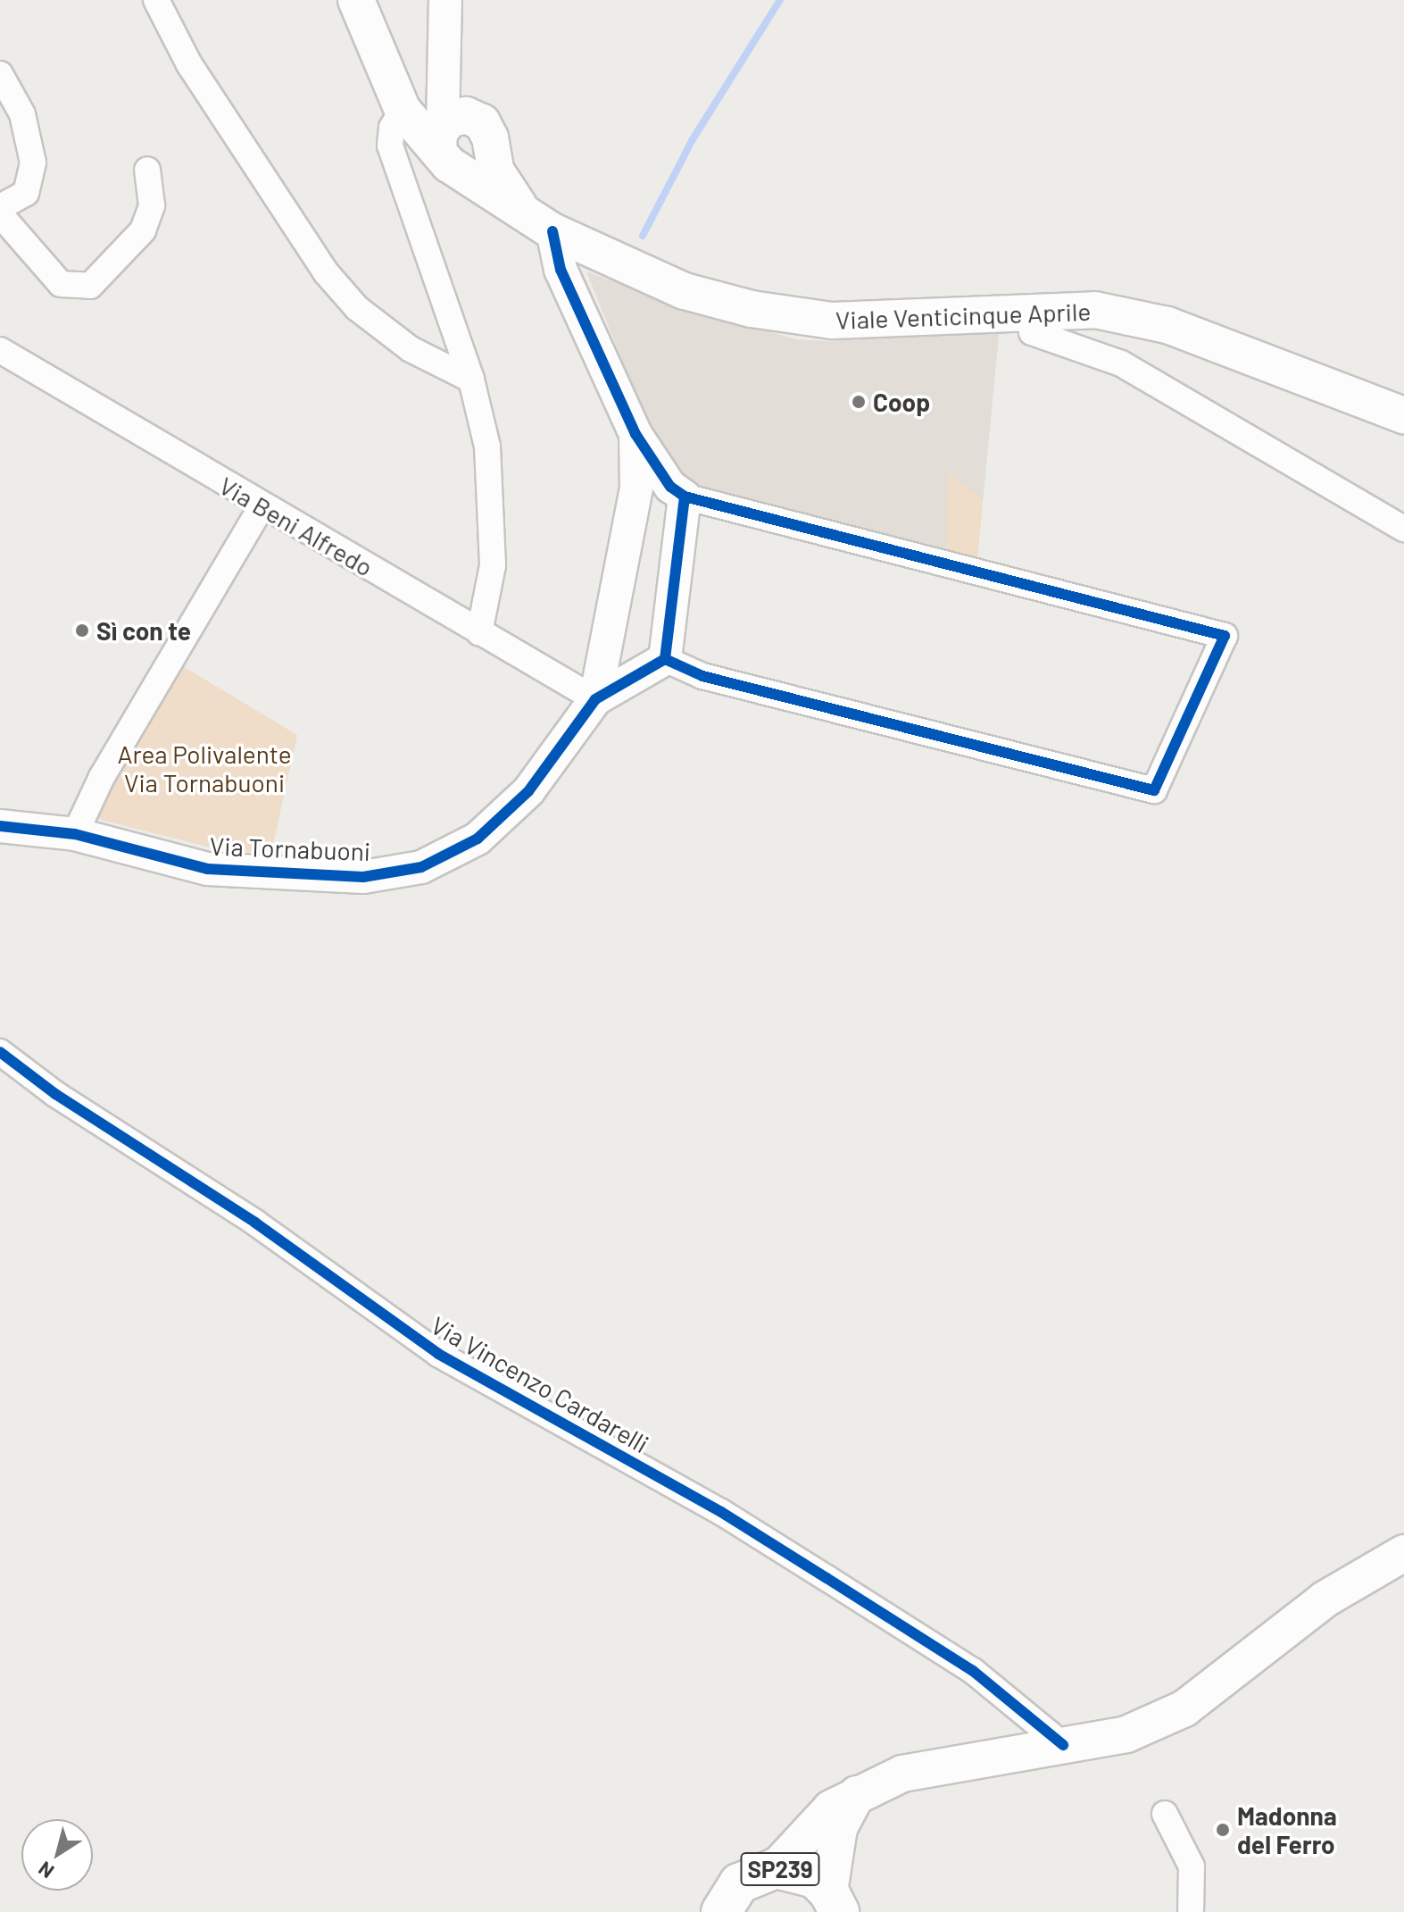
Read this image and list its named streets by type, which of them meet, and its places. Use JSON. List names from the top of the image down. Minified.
{"streets":{"main road":["Viale Venticinque Aprile","SP239"],"street":["Via Beni Alfredo","Via Tornabuoni","Via Vincenzo Cardarelli"]},"crossings":[["Via Beni Alfredo","Via Tornabuoni"],["Via Vincenzo Cardarelli","SP239"]],"parks":["Area Polivalente Via Tornabuoni"],"places":["Coop","Sì con te","Madonna del Ferro"],"north":"bottom left"}
